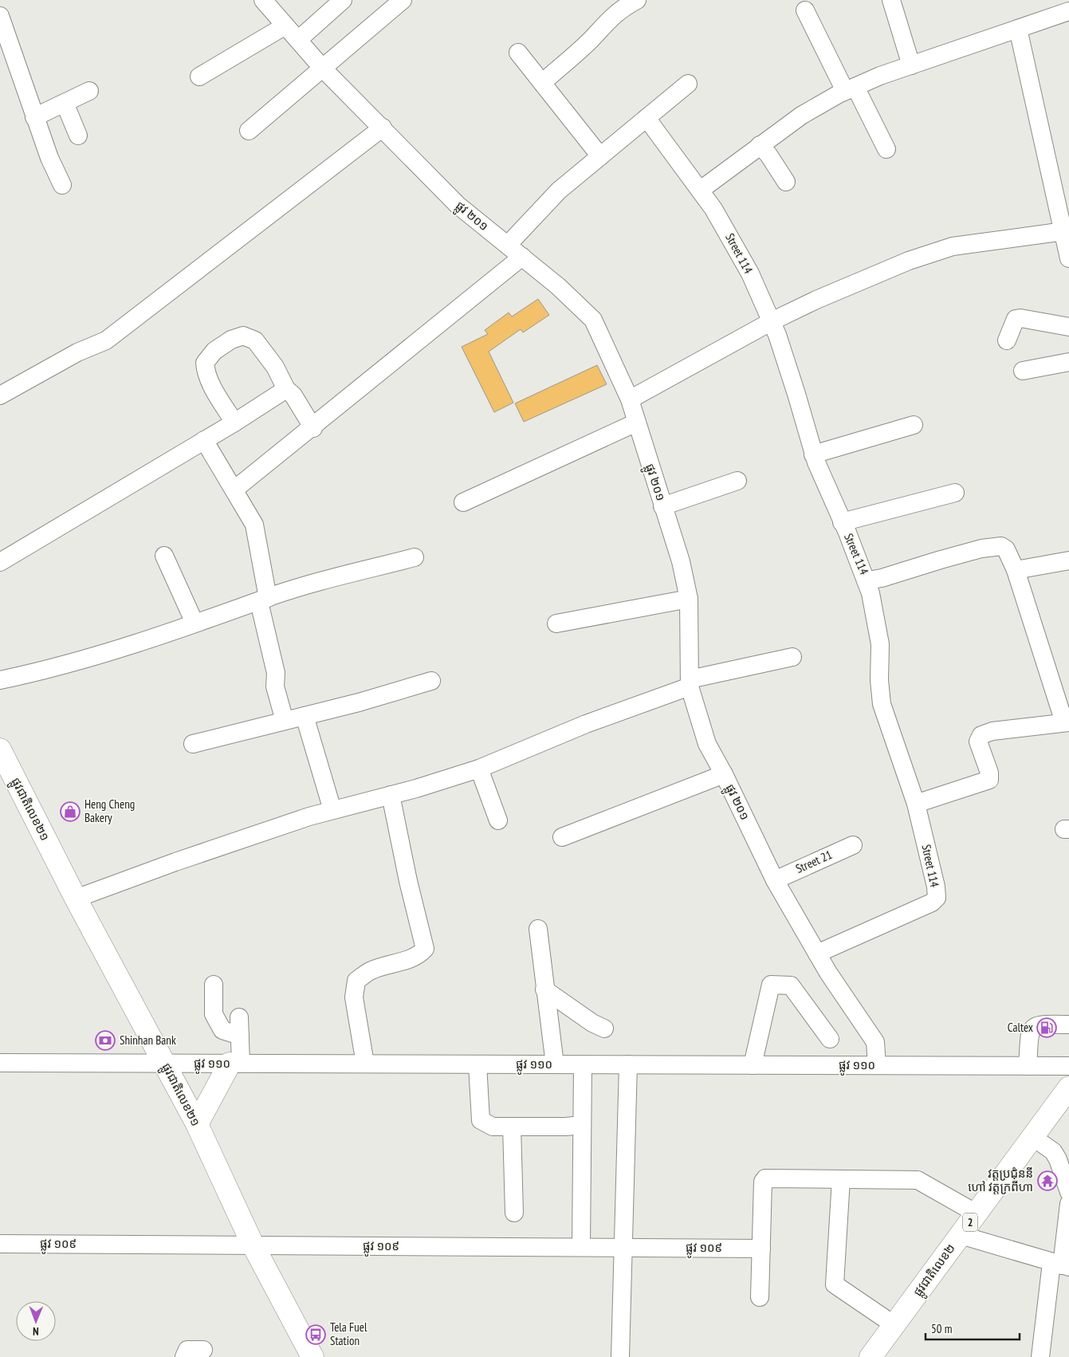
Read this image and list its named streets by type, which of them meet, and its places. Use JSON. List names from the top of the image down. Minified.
{"streets":{"main road":["ផ្លូវជាតិលេខ២១","2","ផ្លូវជាតិលេខ២"],"street":["ផ្លូវ ២០១","Street 114","Street 21","ផ្លូវ ១១០","ផ្លូវ ១០៩"]},"crossings":[["ផ្លូវ ២០១","Street 114"],["ផ្លូវ ២០១","Street 21"],["ផ្លូវ ២០១","ផ្លូវ ១១០"],["ផ្លូវជាតិលេខ២១","ផ្លូវ ១១០"],["ផ្លូវជាតិលេខ២១","ផ្លូវ ១០៩"]],"places":{"shop":["Heng Cheng Bakery"],"fuel station":["Caltex"],"bank":["Shinhan Bank"],"temple":["វត្តប្រជុំននី ហៅ វត្តក្រពីហា"],"bus stop":["Tela Fuel Station"]},"scale_bar":"50 m","north":"bottom"}
